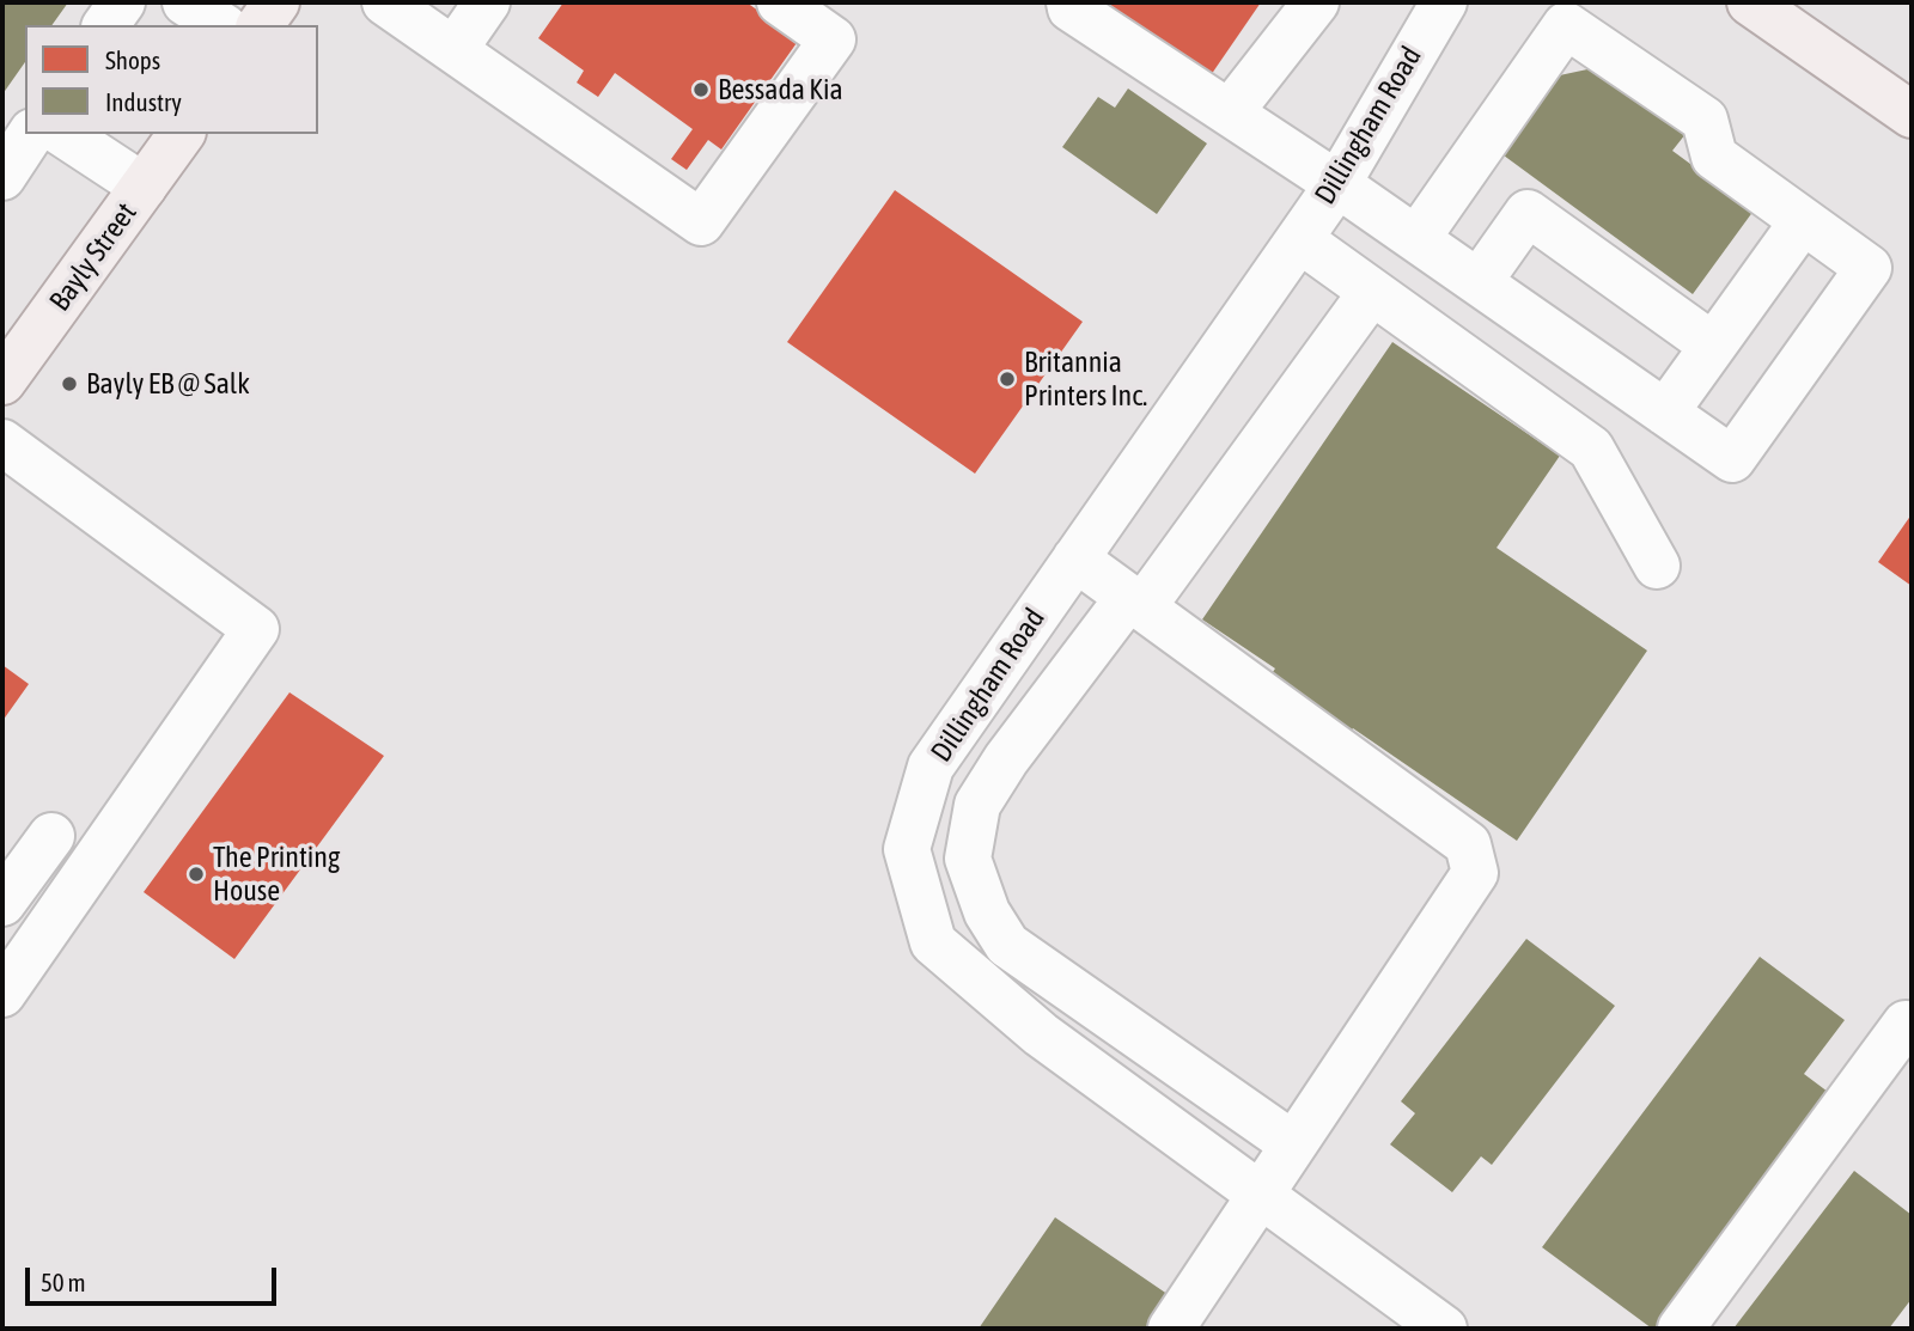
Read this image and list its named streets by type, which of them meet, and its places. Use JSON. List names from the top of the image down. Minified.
{"streets":{"main road":["Bayly Street"],"street":["Dillingham Road"]},"places":["Bessada Kia","Britannia Printers Inc.","Bayly EB @ Salk","The Printing House"],"legend":["Shops","Industry"],"scale_bar":"50 m"}
